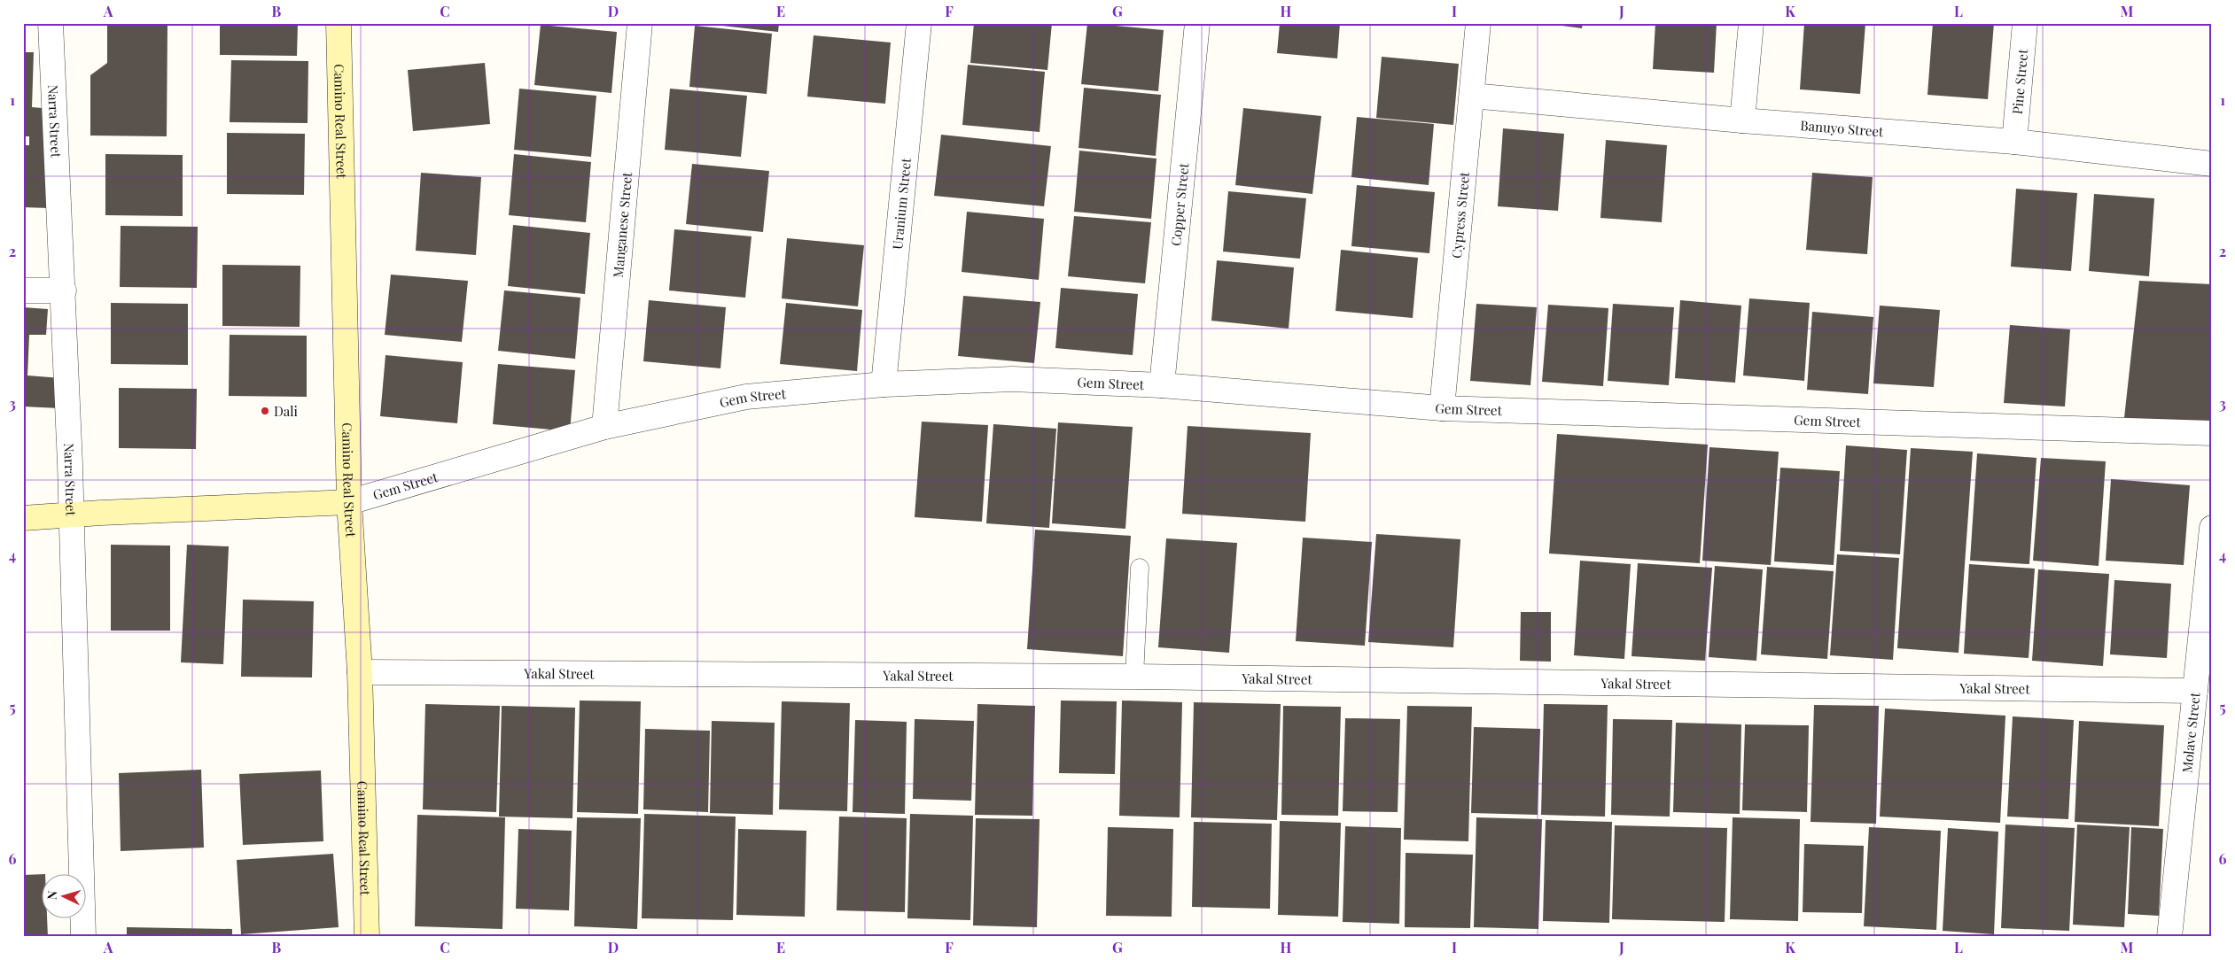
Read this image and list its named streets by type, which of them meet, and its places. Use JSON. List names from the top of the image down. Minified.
{"streets":{"street":["Pine Street","Narra Street","Camino Real Street","Banuyo Street","Uranium Street","Copper Street","Cypress Street","Manganese Street","Gem Street","Yakal Street","Molave Street"]},"crossings":[["Pine Street","Banuyo Street"],["Narra Street","Gem Street"],["Camino Real Street","Gem Street"],["Camino Real Street","Yakal Street"],["Banuyo Street","Cypress Street"],["Uranium Street","Gem Street"],["Copper Street","Gem Street"],["Cypress Street","Gem Street"],["Manganese Street","Gem Street"],["Yakal Street","Molave Street"]],"places":["Dali"],"north":"left","grid":{"columns":["A","B","C","D","E","F","G","H","I","J","K","L","M"],"rows":["1","2","3","4","5","6"]}}
